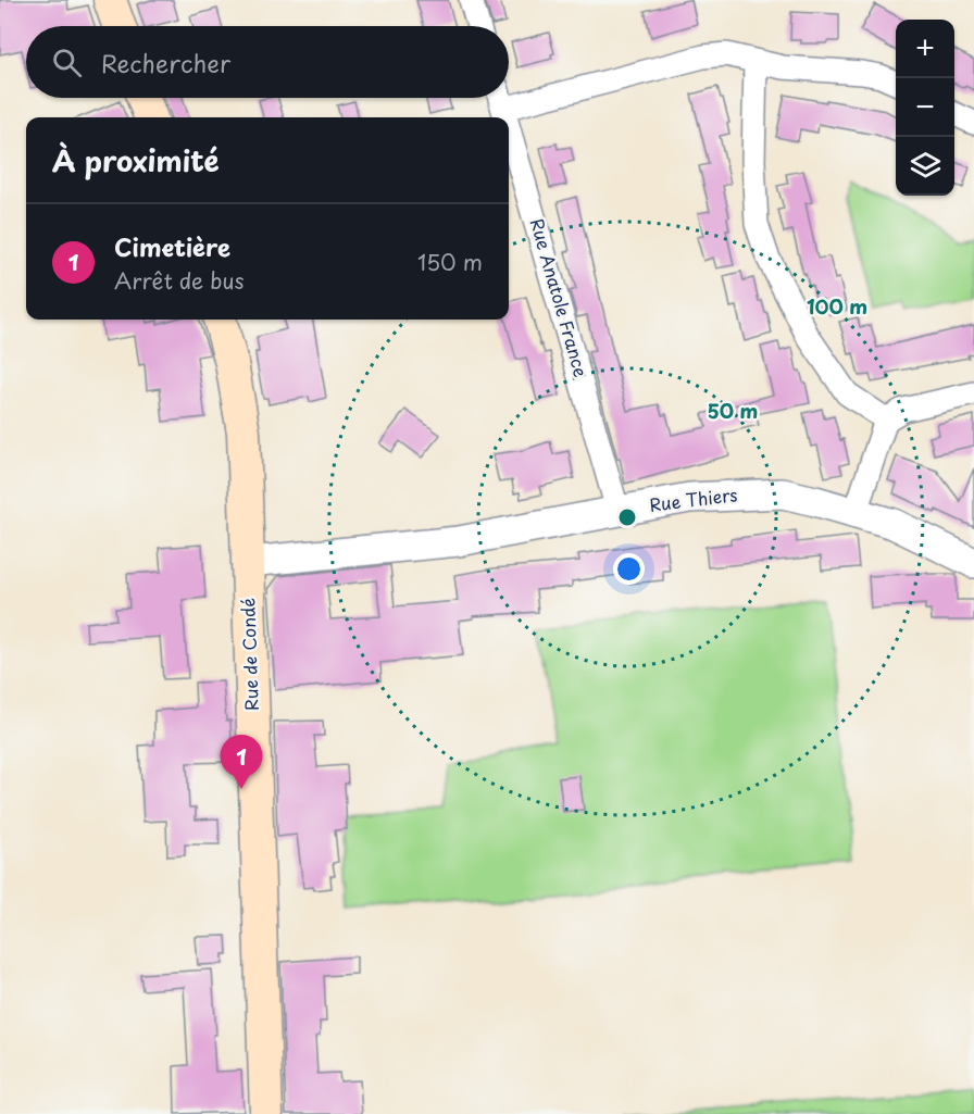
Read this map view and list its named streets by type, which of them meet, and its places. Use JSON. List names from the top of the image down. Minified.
{"streets":{"main road":["Rue de Condé"],"street":["Rue Anatole France","Rue Thiers"]},"crossings":[["Rue Anatole France","Rue Thiers"],["Rue Thiers","Rue de Condé"]],"page":{"map_buttons":["+","−"],"search":"Rechercher","heading":"À proximité","list":[{"mark":"1","name":"Cimetière","note":"Arrêt de bus","value":"150 m"}],"pins":"1"},"rings":["100 m","50 m"]}
